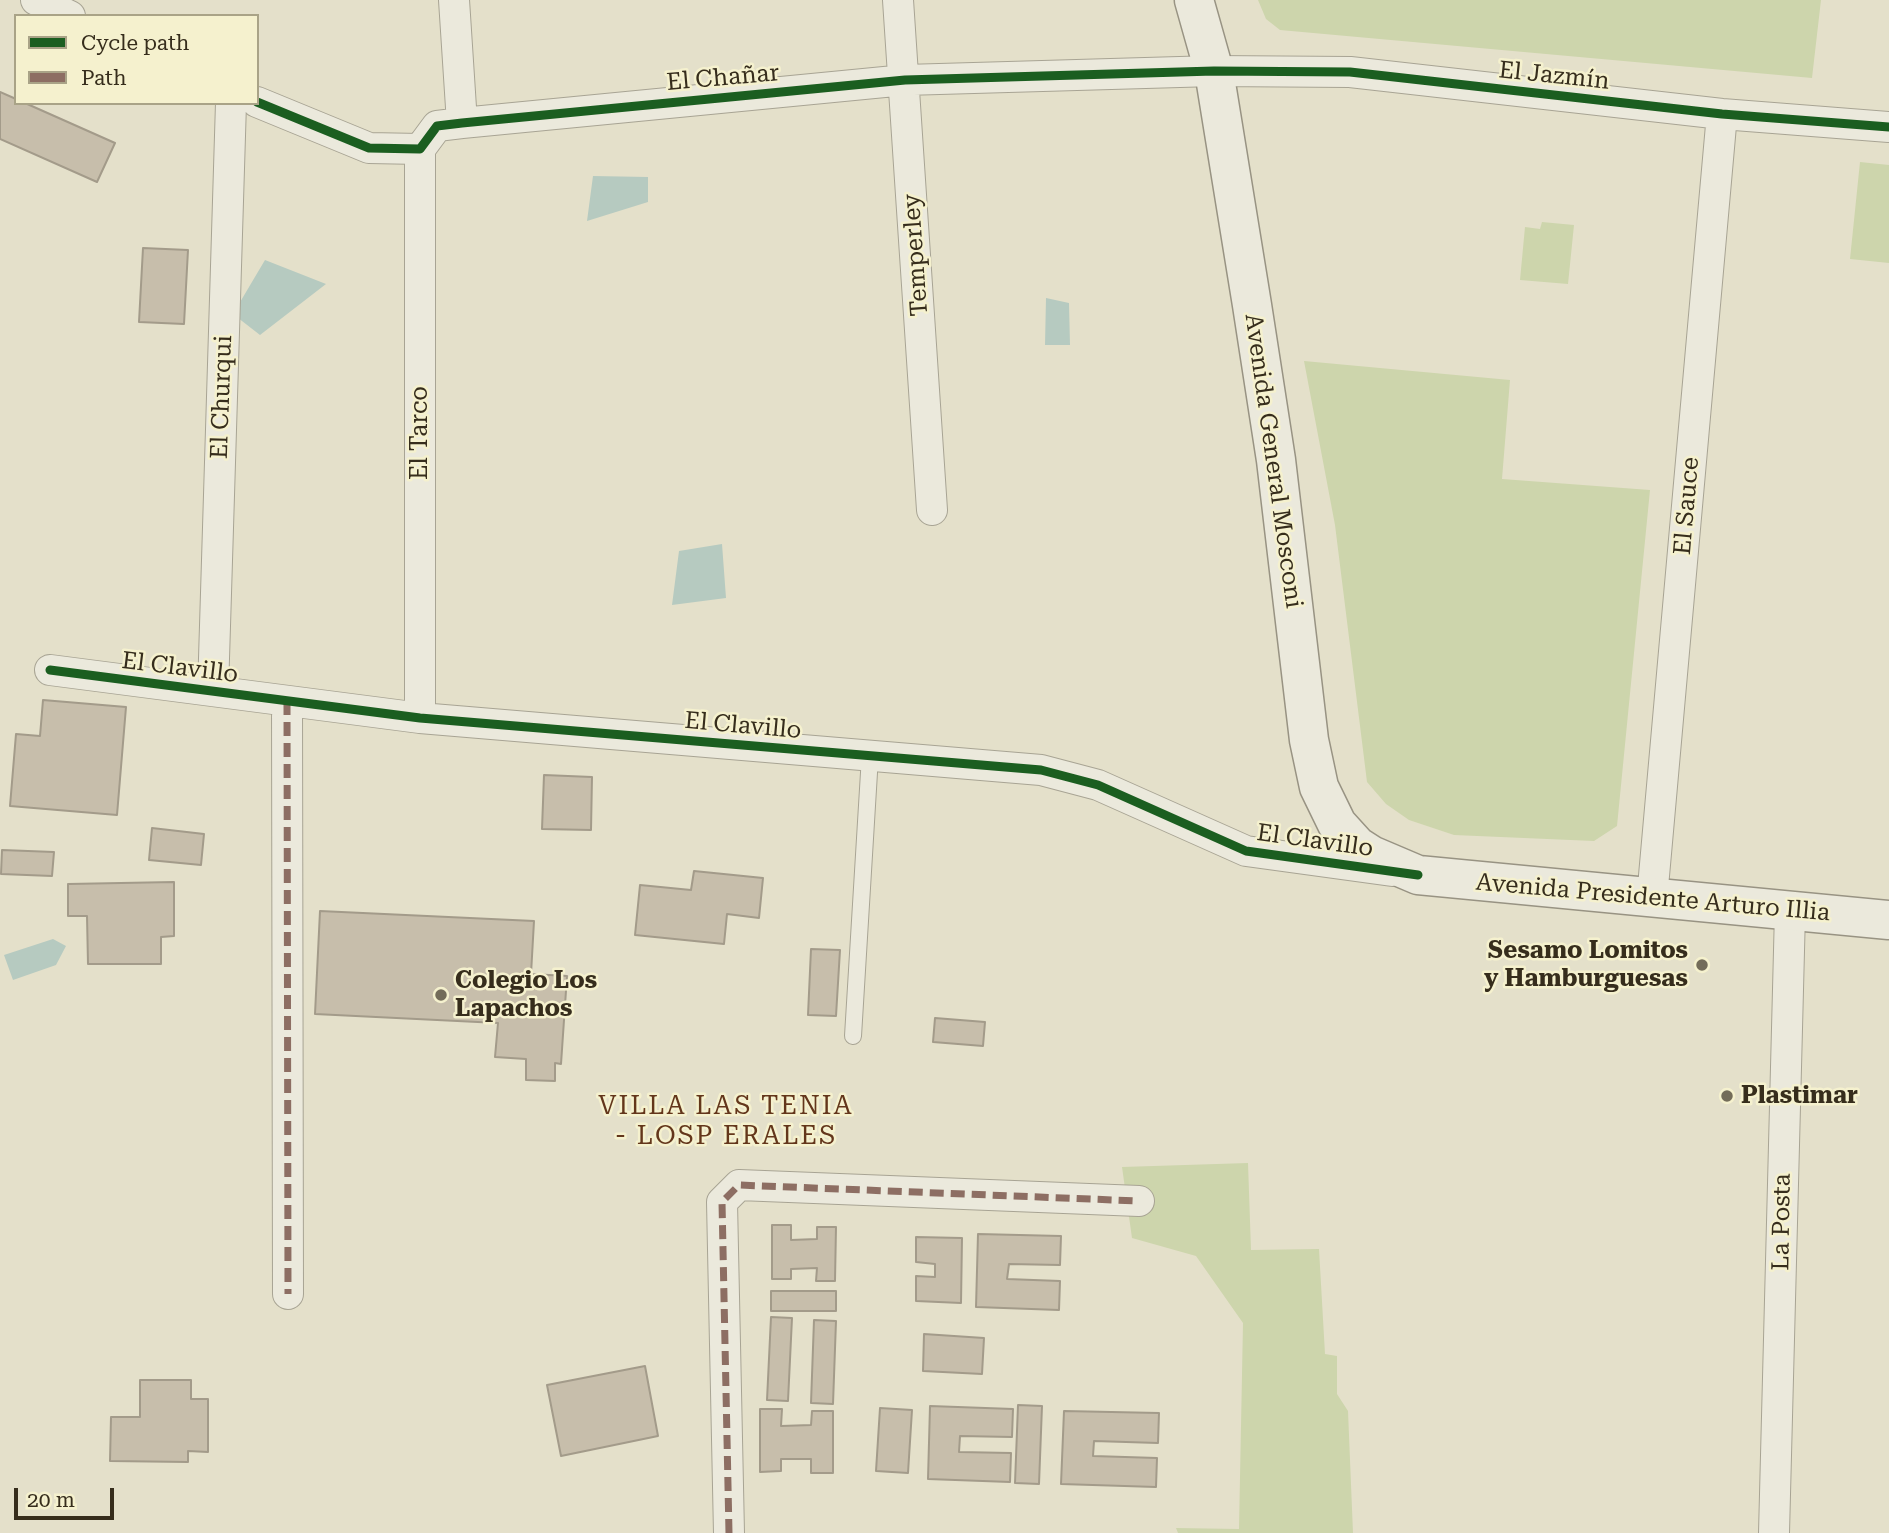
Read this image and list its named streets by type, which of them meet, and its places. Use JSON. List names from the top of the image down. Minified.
{"streets":{"main road":["Avenida General Mosconi","Avenida Presidente Arturo Illia"],"street":["El Jazmín","El Chañar","Temperley","El Churqui","El Tarco","El Sauce","El Clavillo","La Posta"]},"crossings":[["El Jazmín","El Chañar"],["El Jazmín","Avenida General Mosconi"],["El Jazmín","El Sauce"],["El Chañar","Temperley"],["El Chañar","El Tarco"],["El Chañar","Avenida General Mosconi"],["El Churqui","El Clavillo"],["El Tarco","El Clavillo"],["Avenida General Mosconi","El Clavillo"],["Avenida General Mosconi","Avenida Presidente Arturo Illia"],["El Sauce","Avenida Presidente Arturo Illia"],["El Clavillo","Avenida Presidente Arturo Illia"],["Avenida Presidente Arturo Illia","La Posta"]],"districts":["VILLA LAS TENIA - LOSP ERALES"],"places":["Sesamo Lomitos y Hamburguesas","Colegio Los Lapachos","Plastimar"],"legend":["Cycle path","Path"],"scale_bar":"20 m"}
